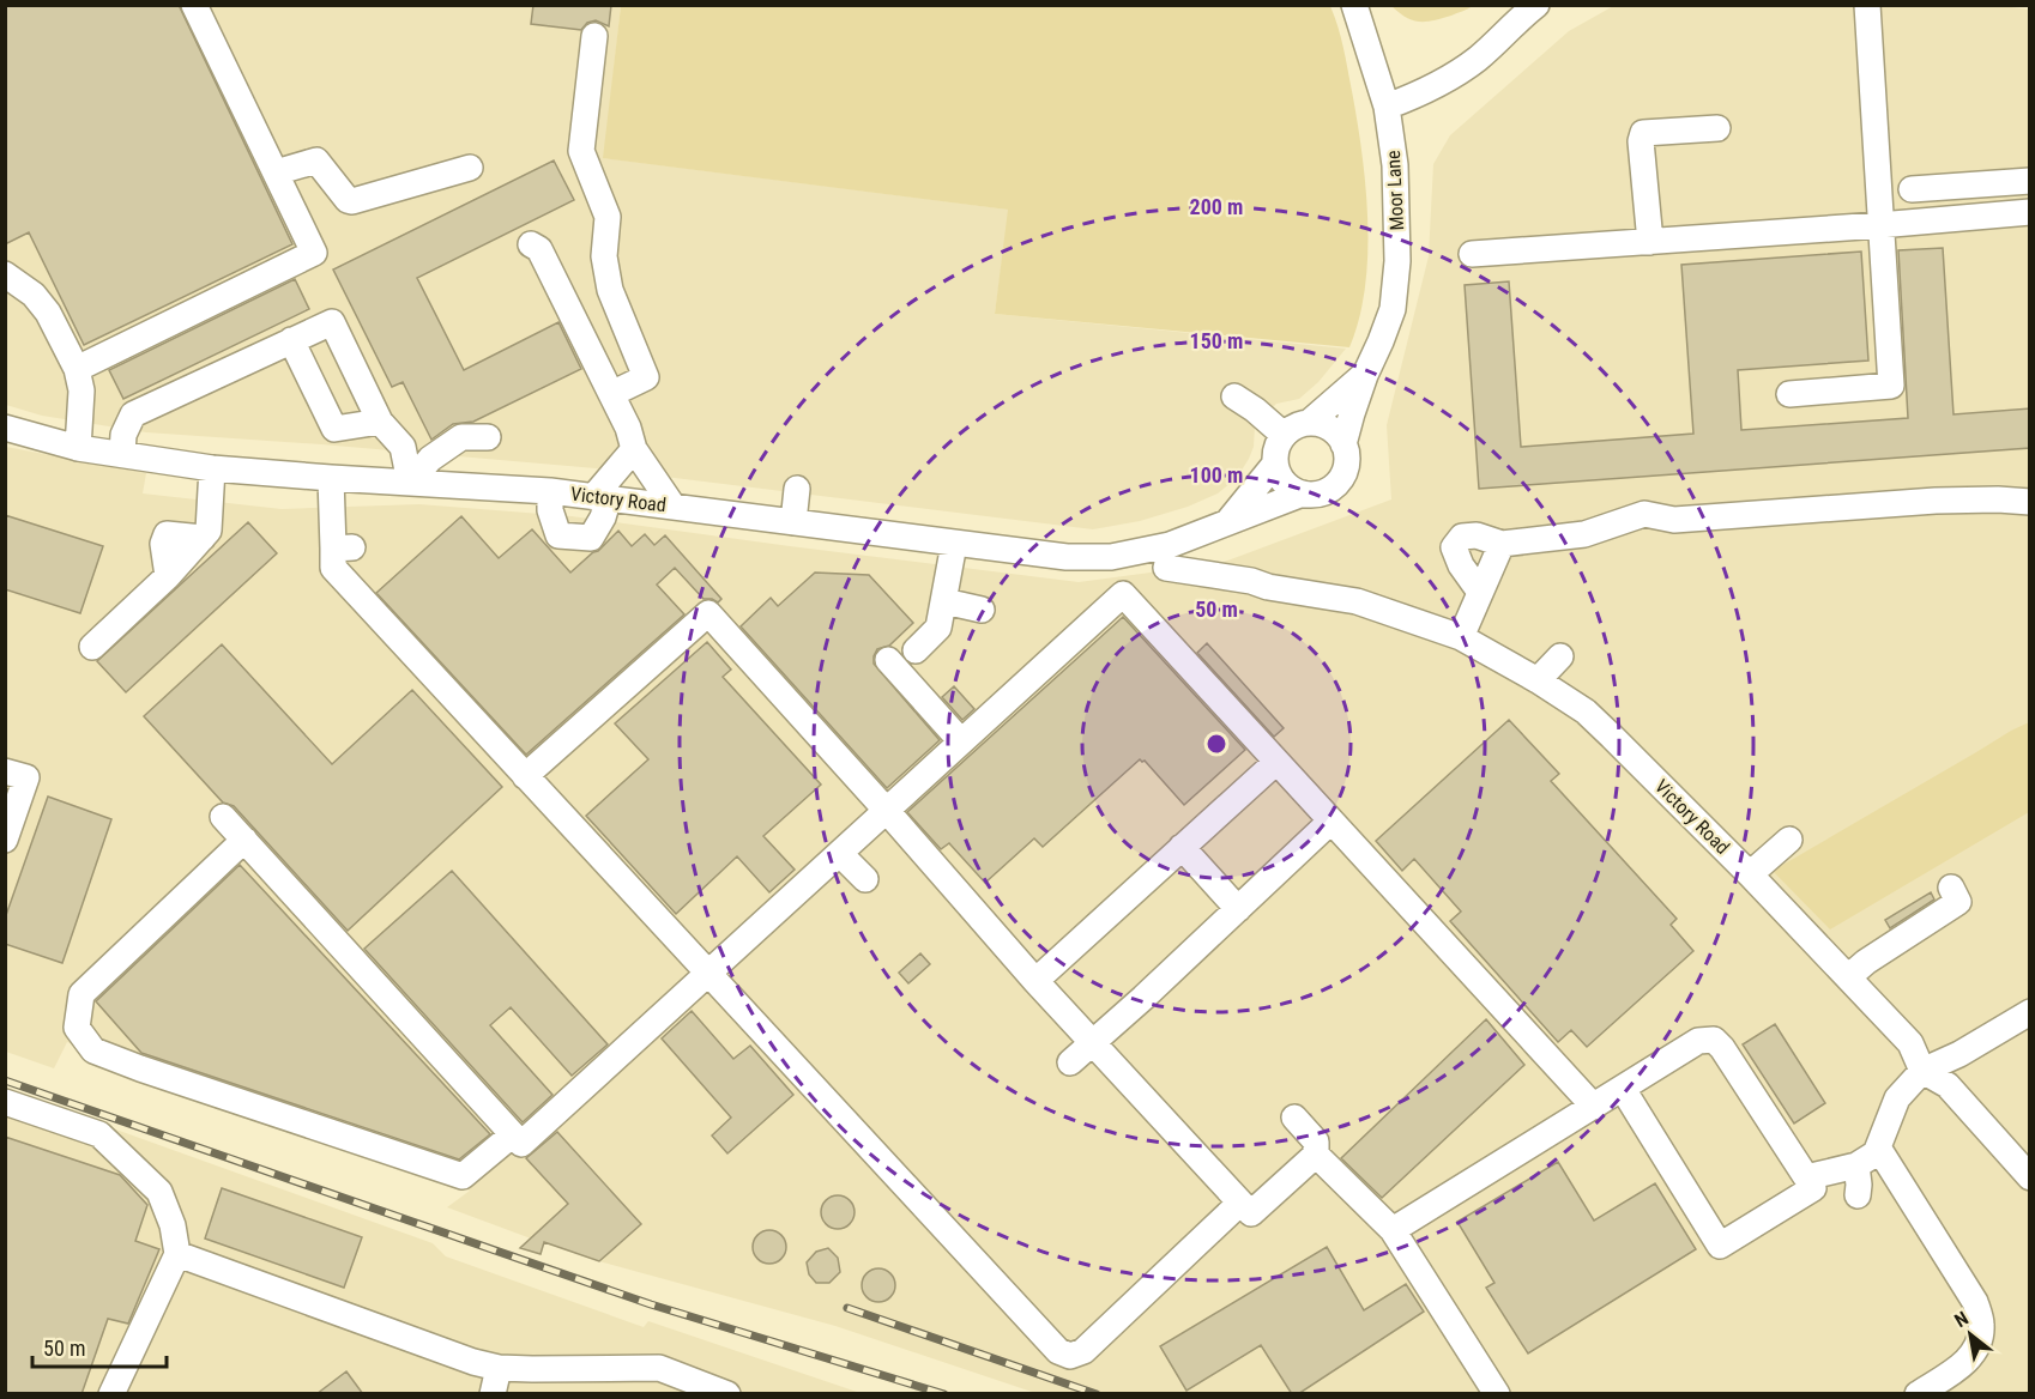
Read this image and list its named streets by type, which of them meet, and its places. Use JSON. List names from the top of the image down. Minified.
{"streets":{"street":["Moor Lane","Victory Road"]},"crossings":[["Moor Lane","Victory Road"]],"scale_bar":"50 m","north":"top left","rings":["200 m","150 m","100 m","50 m"]}
